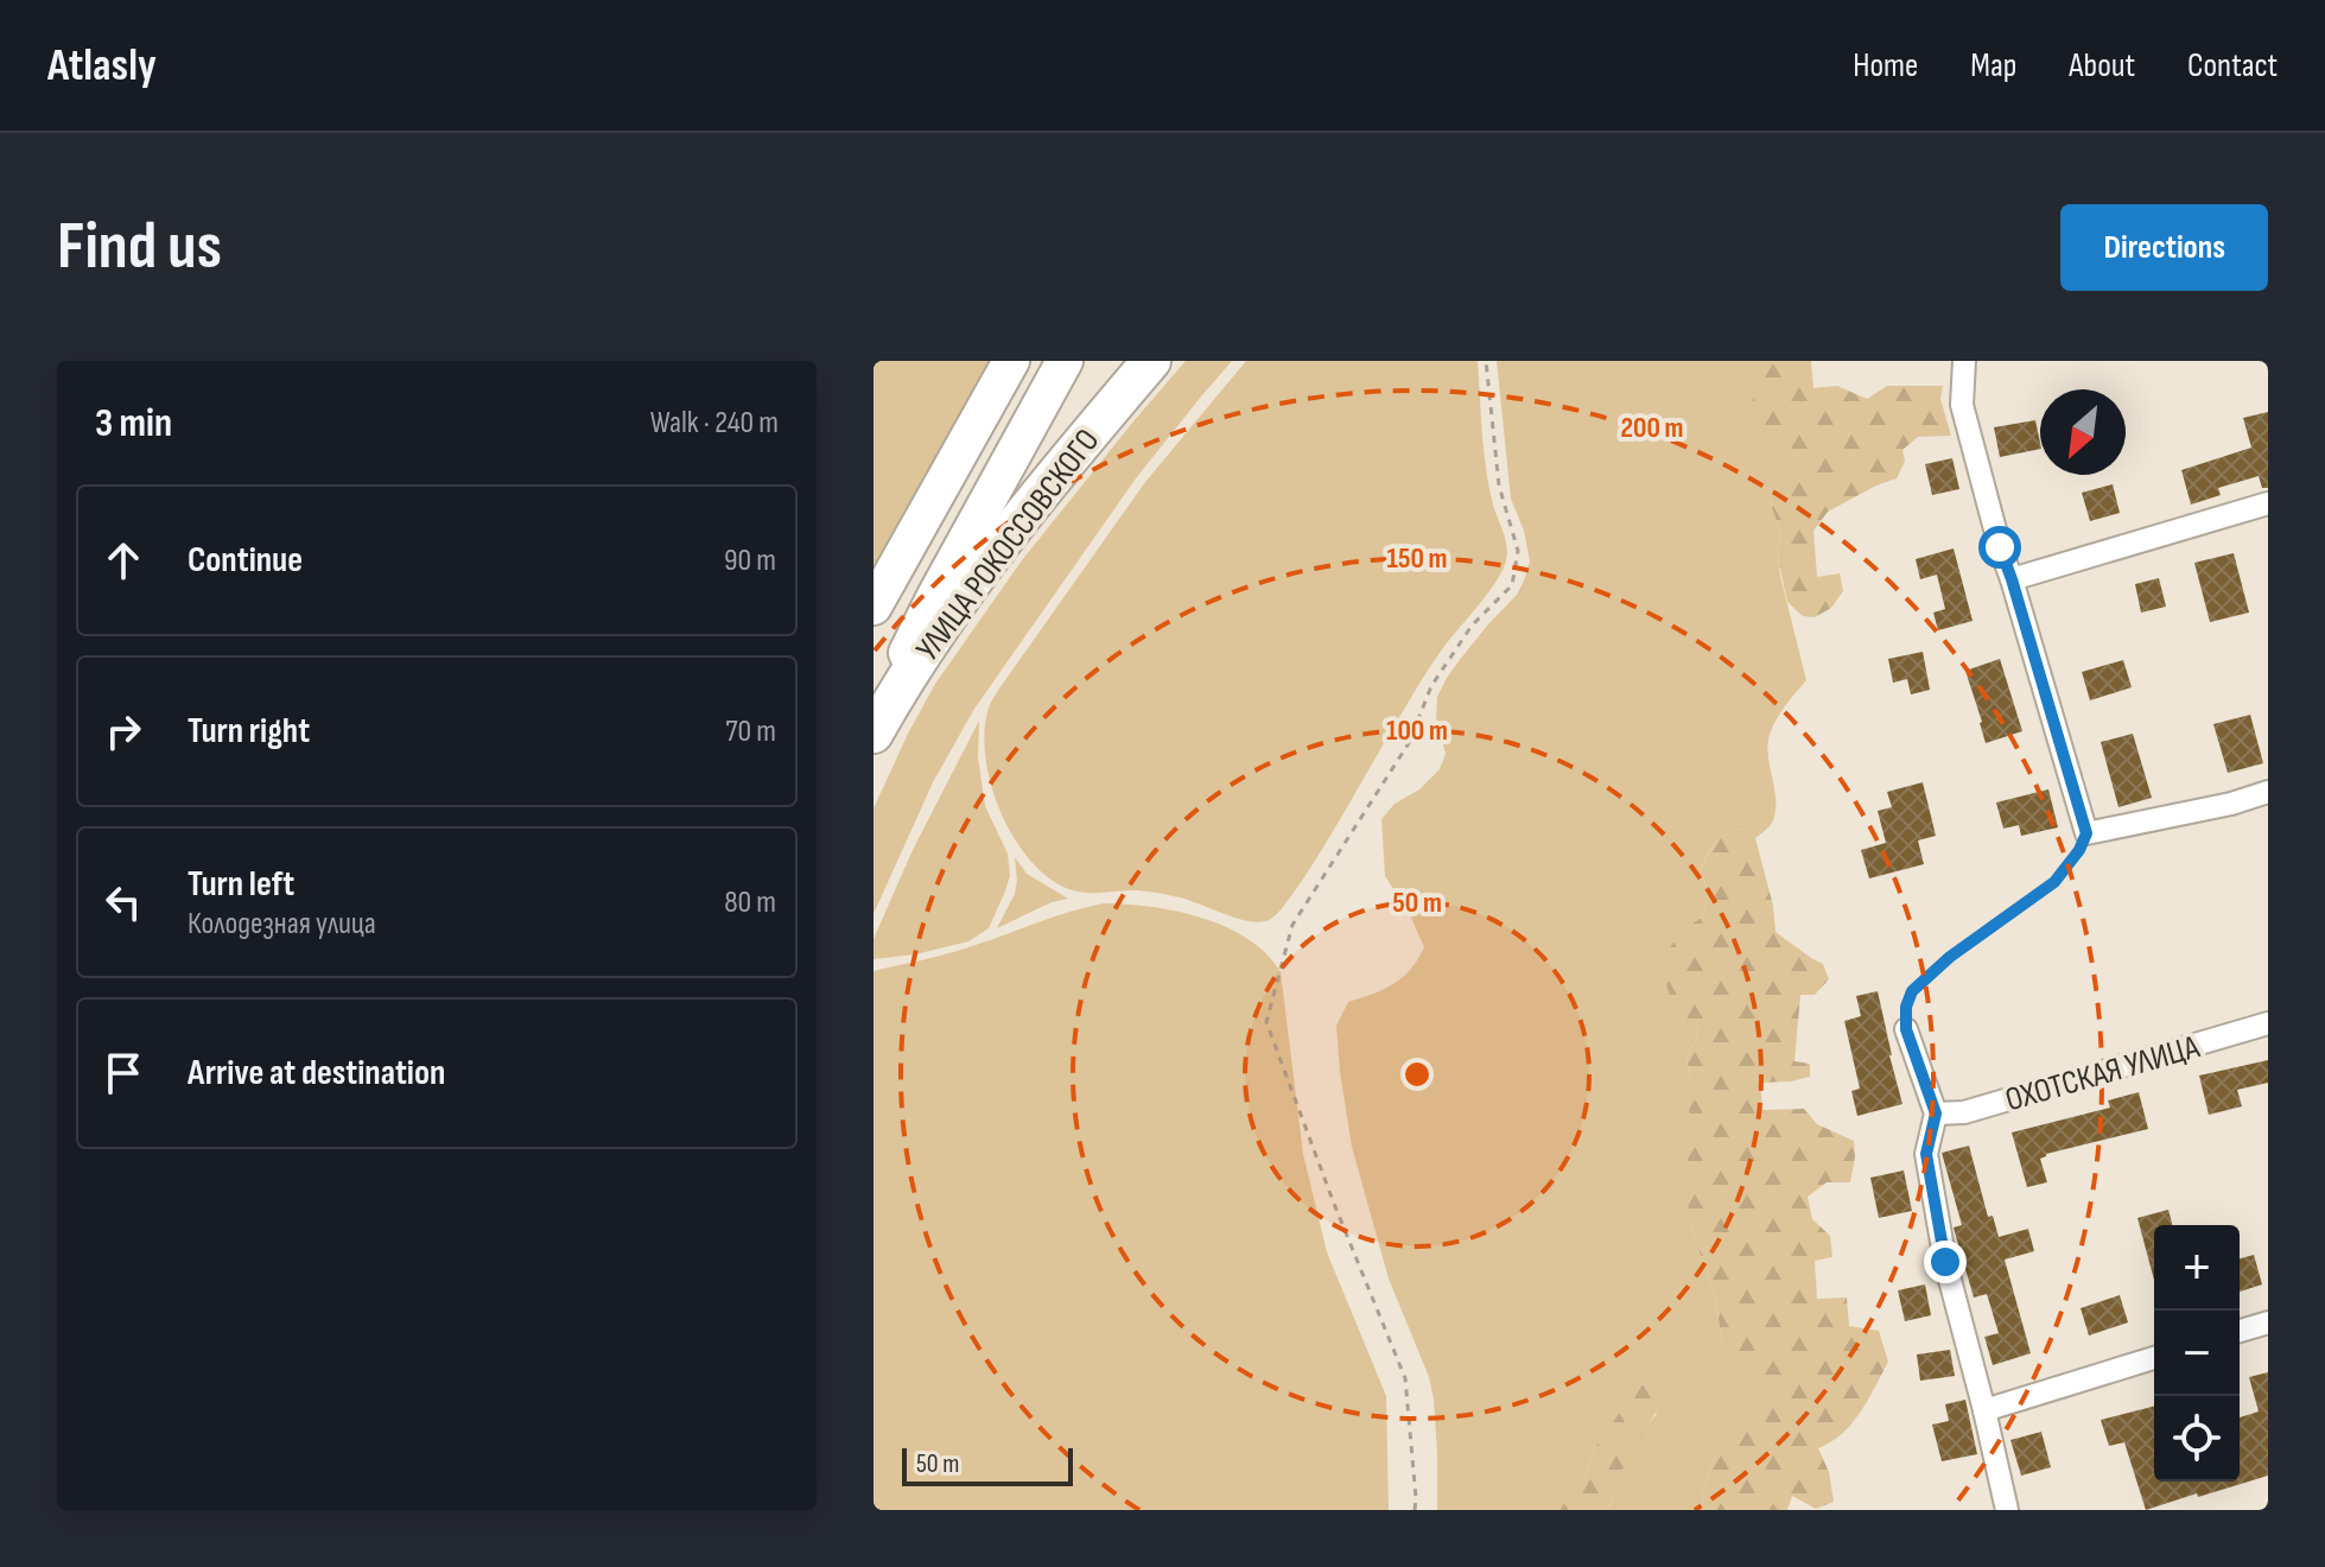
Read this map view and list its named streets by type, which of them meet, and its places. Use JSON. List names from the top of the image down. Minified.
{"streets":{"highway":["УЛИЦА РОКОССОВСКОГО"],"street":["ОХОТСКАЯ УЛИЦА"]},"scale_bar":"50 m","north":"bottom left","page":{"header":"Atlasly","nav":["Home","Map","About","Contact"],"buttons":"Directions","title":"Find us","heading":["3 min","Walk · 240 m"],"list":[["Continue","90 m"],["Turn right","70 m"],["Turn left","Колодезная улица","80 m"],"Arrive at destination"],"map_buttons":["+","−"],"scale":"50 m"},"rings":["200 m","150 m","100 m","50 m"]}
